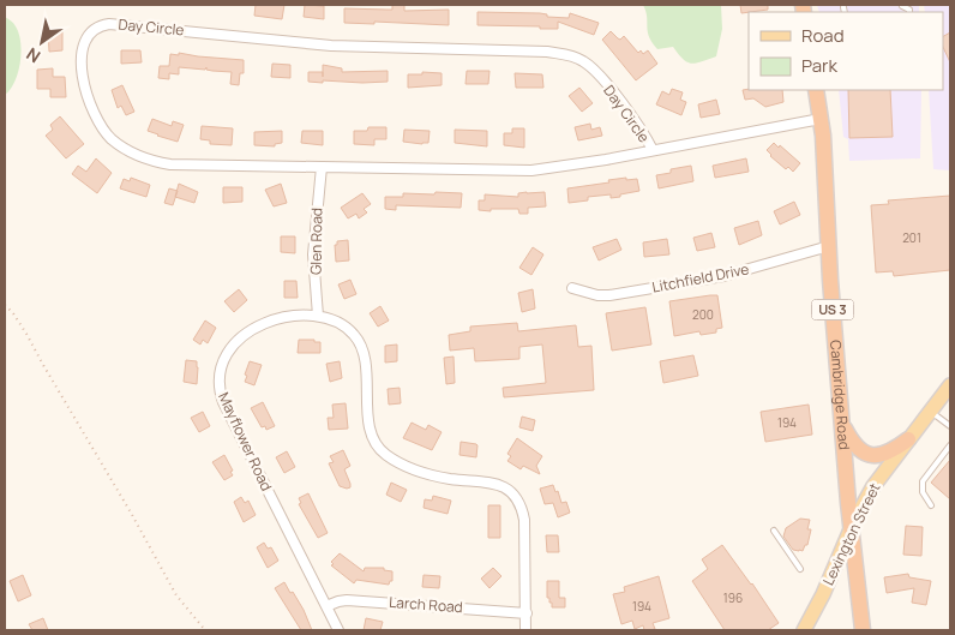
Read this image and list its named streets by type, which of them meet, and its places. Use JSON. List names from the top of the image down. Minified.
{"streets":{"highway":["US 3","Cambridge Road"],"main road":["Lexington Street"],"street":["Day Circle","Glen Road","Litchfield Drive","Mayflower Road","Larch Road"]},"crossings":[["Day Circle","Glen Road"],["Day Circle","Cambridge Road"],["Glen Road","Mayflower Road"],["Litchfield Drive","Cambridge Road"],["Cambridge Road","Lexington Street"],["Mayflower Road","Larch Road"]],"house_numbers":["201","200","194","196","194"],"legend":["Road","Park"],"north":"bottom left"}
